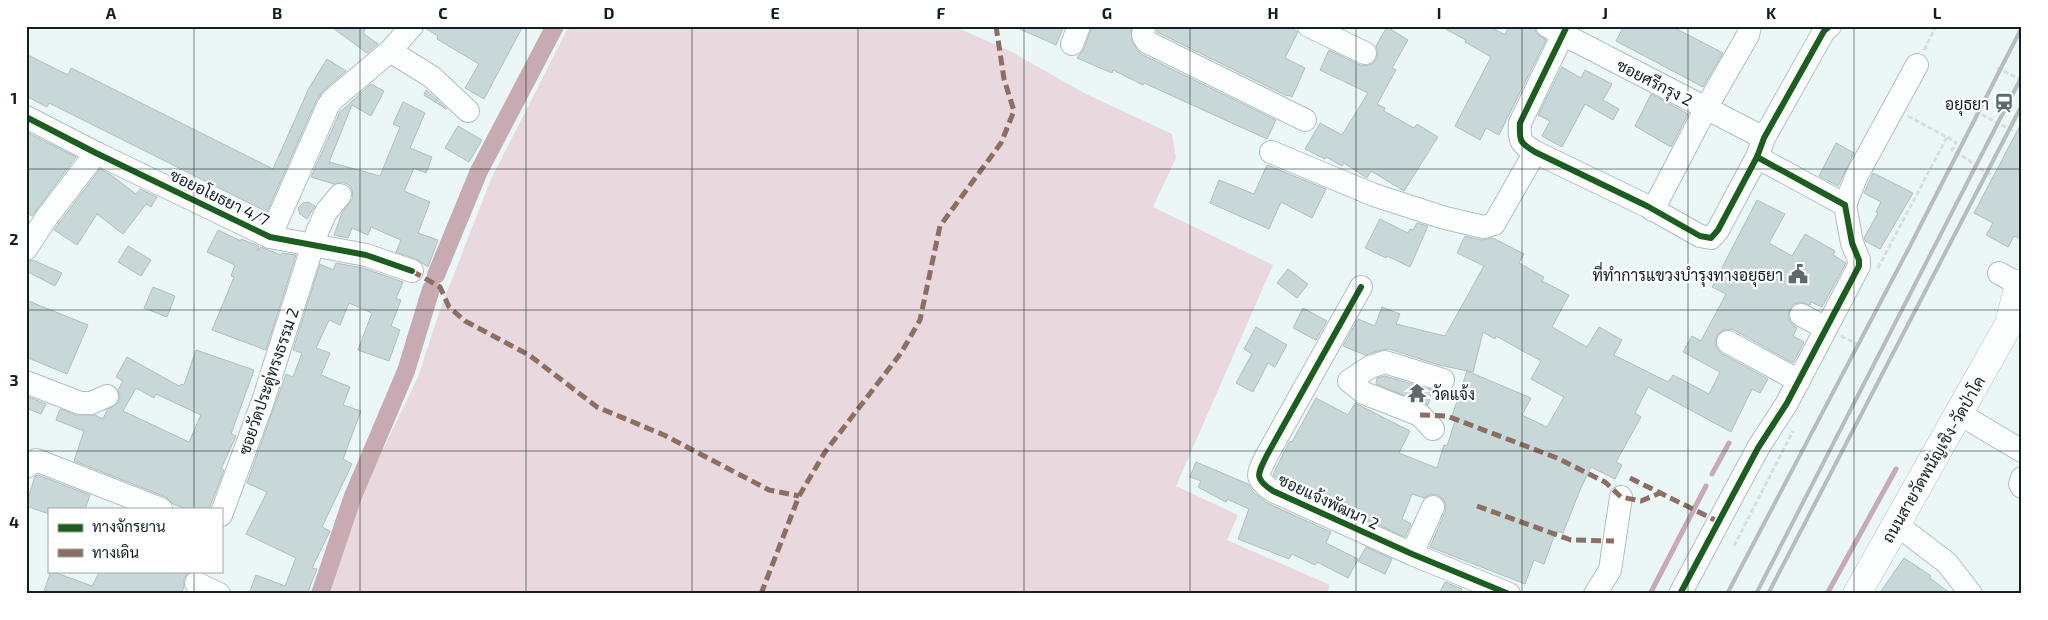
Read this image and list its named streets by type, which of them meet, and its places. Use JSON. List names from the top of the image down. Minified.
{"streets":{"main road":["ถนนสายวัดพนัญเชิง-วัดป่าโค"],"street":["ซอยศรีกรุง 2","ซอยอโยธยา 4/7","ซอยวัดประดู่ทรงธรรม 2","ซอยแจ้งพัฒนา 2"]},"crossings":[["ซอยอโยธยา 4/7","ซอยวัดประดู่ทรงธรรม 2"]],"places":{"station":["อยุธยา"],"public building":["ที่ทำการแขวงบำรุงทางอยุธยา"],"temple":["วัดแจ้ง"]},"legend":["ทางจักรยาน","ทางเดิน"],"grid":{"columns":["A","B","C","D","E","F","G","H","I","J","K","L"],"rows":["1","2","3","4"]}}
